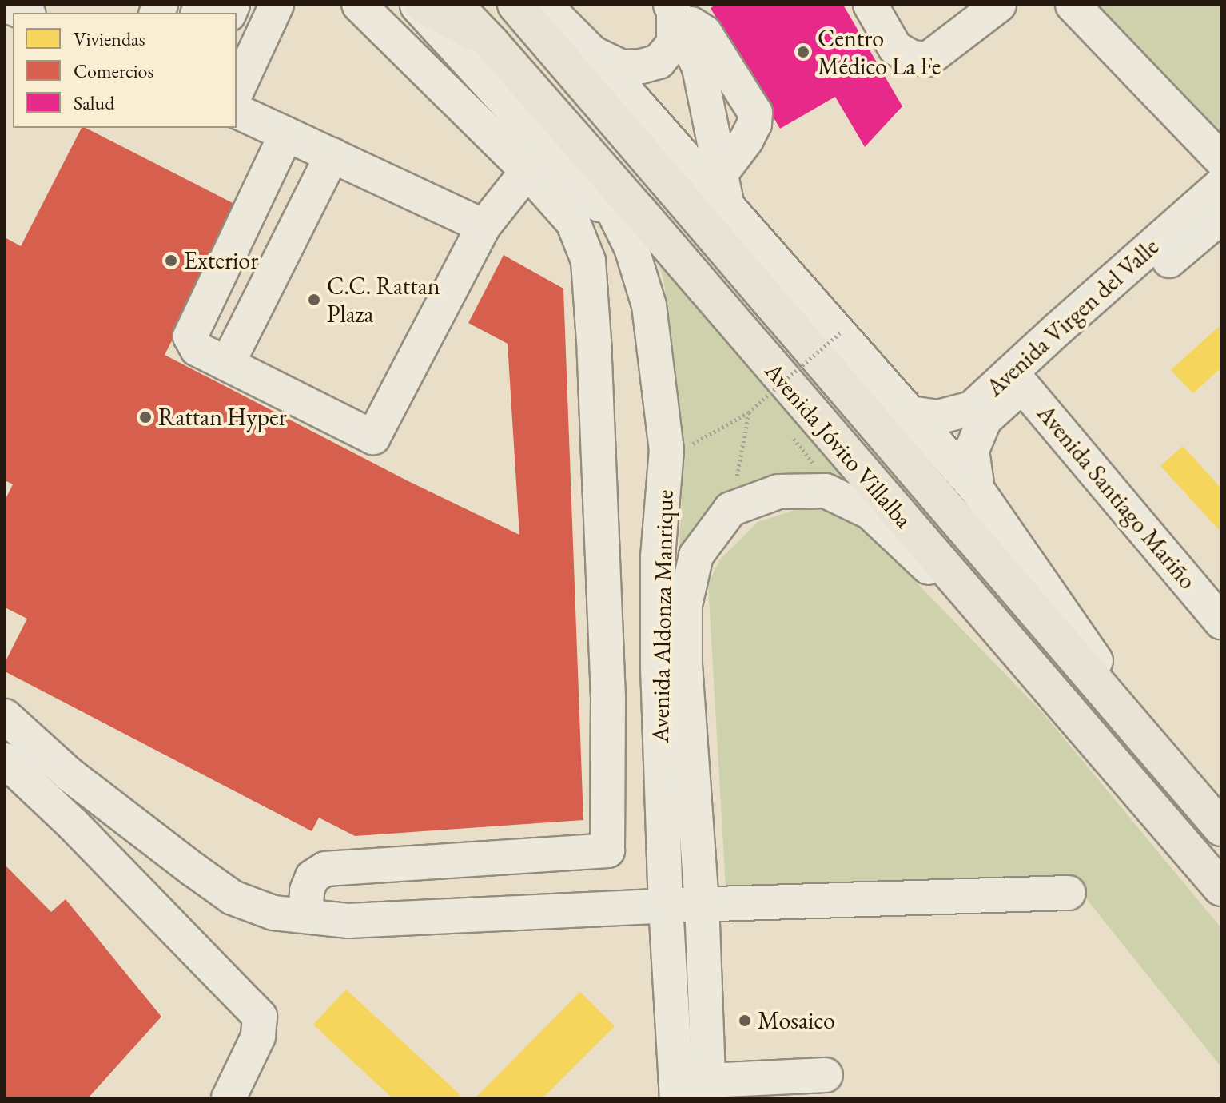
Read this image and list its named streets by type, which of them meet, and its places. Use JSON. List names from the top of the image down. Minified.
{"streets":{"main road":["Avenida Jóvito Villalba"],"street":["Avenida Virgen del Valle","Avenida Santiago Mariño","Avenida Aldonza Manrique"]},"crossings":[["Avenida Virgen del Valle","Avenida Jóvito Villalba"],["Avenida Virgen del Valle","Avenida Santiago Mariño"],["Avenida Jóvito Villalba","Avenida Aldonza Manrique"]],"places":["Centro Médico La Fe","Exterior","C.C. Rattan Plaza","Rattan Hyper","Mosaico"],"legend":["Viviendas","Comercios","Salud"]}
